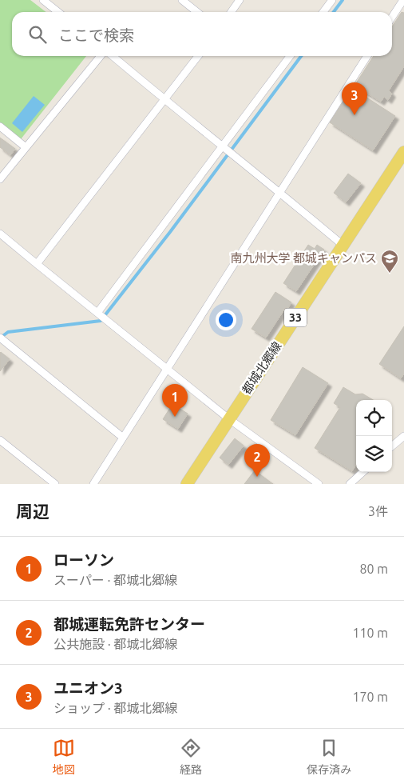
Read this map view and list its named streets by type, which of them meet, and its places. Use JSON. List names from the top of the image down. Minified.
{"streets":{"main road":["33","都城北郷線"]},"places":{"school or university":["南九州大学 都城キャンパス"]},"page":{"search":"ここで検索","pins":["3","1","2"],"heading":["周辺","3件"],"list":[{"mark":"1","name":"ローソン","note":"スーパー · 都城北郷線","value":"80 m"},{"mark":"2","name":"都城運転免許センター","note":"公共施設 · 都城北郷線","value":"110 m"},{"mark":"3","name":"ユニオン3","note":"ショップ · 都城北郷線","value":"170 m"}],"nav":["地図","経路","保存済み"]}}
